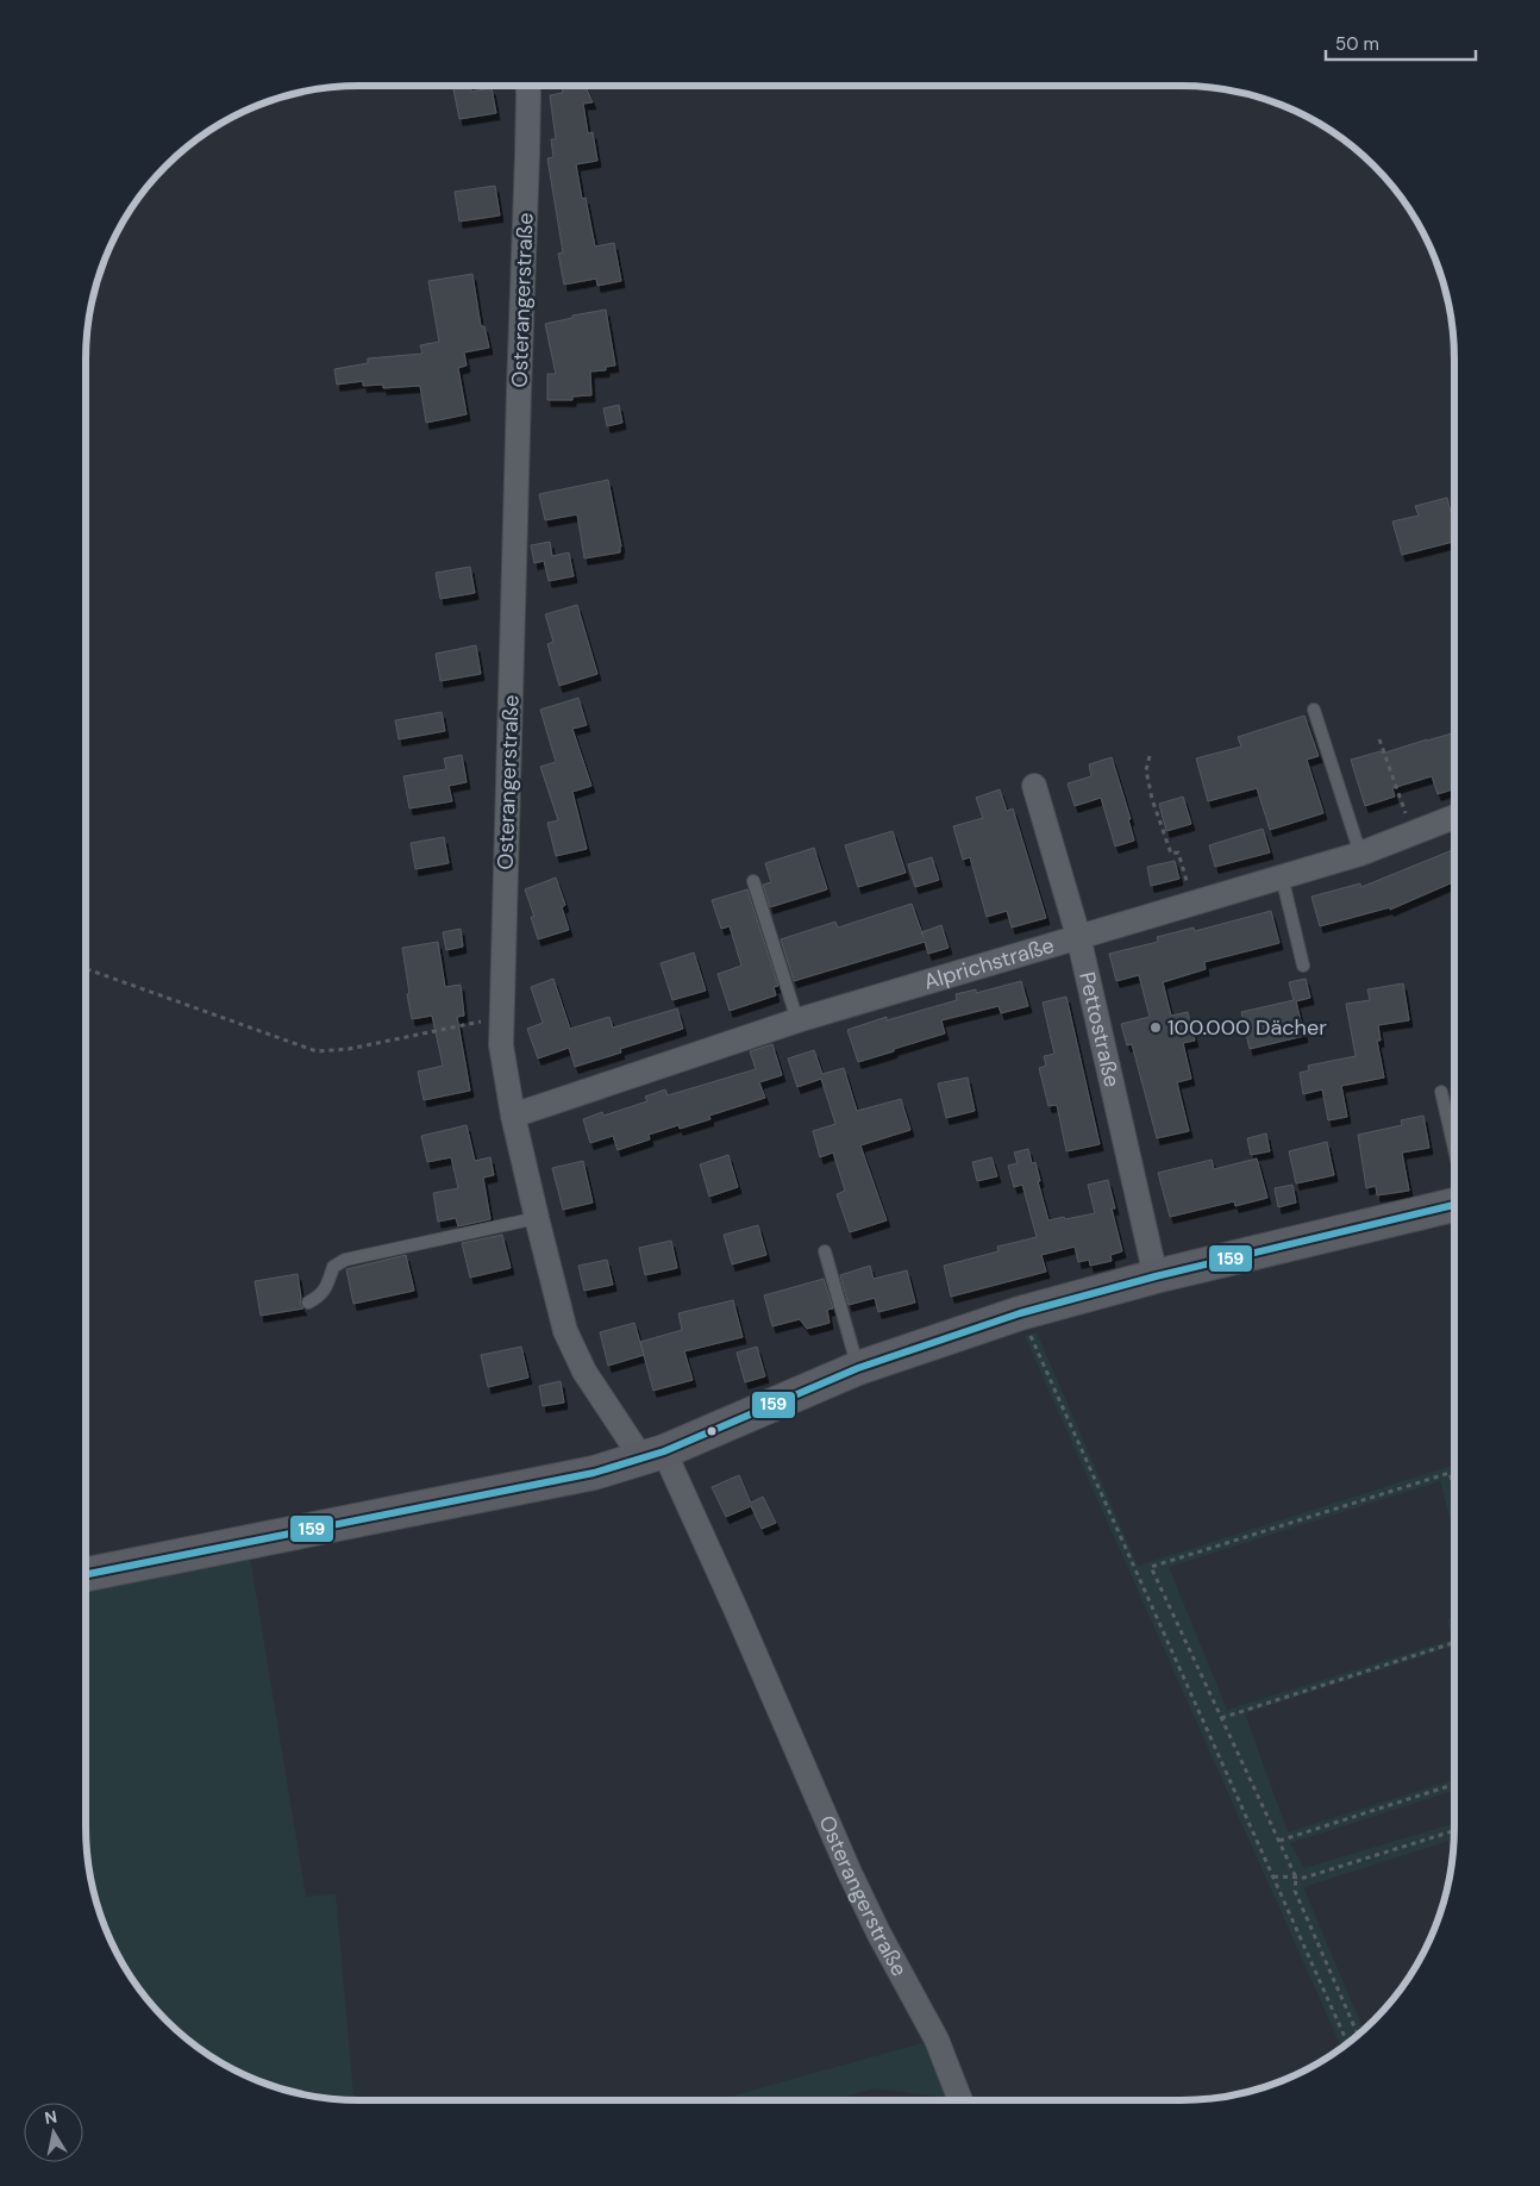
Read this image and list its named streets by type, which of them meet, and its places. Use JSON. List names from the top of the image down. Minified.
{"streets":{"street":["Osterangerstraße","Alprichstraße","Pettostraße"]},"crossings":[["Osterangerstraße","Alprichstraße"],["Alprichstraße","Pettostraße"]],"places":["100.000 Dächer"],"lines":["transit line 159"],"scale_bar":"50 m","north":"top"}
